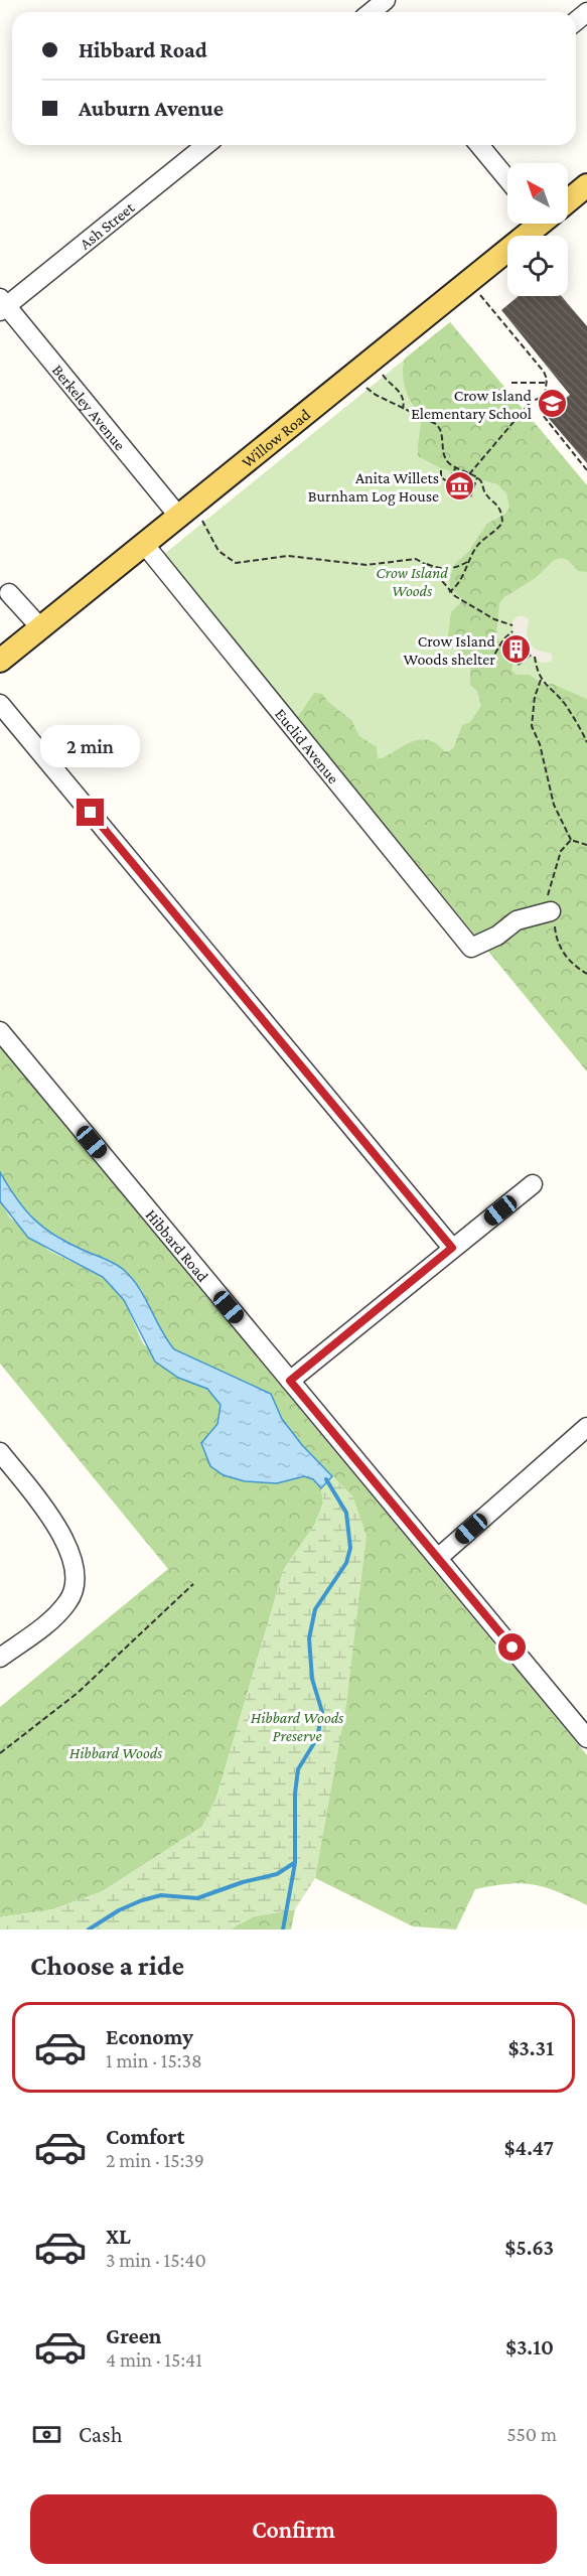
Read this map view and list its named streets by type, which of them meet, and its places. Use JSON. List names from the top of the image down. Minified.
{"streets":{"main road":["Willow Road"],"street":["Ash Street","Berkeley Avenue","Euclid Avenue","Hibbard Road"]},"crossings":[["Ash Street","Berkeley Avenue"],["Berkeley Avenue","Willow Road"],["Willow Road","Euclid Avenue"]],"parks":["Crow Island Woods","Hibbard Woods Preserve","Hibbard Woods"],"places":{"school or university":["Crow Island Elementary School"],"museum":["Anita Willets Burnham Log House"],"building":["Crow Island Woods shelter"]},"north":"top left","page":{"banner":["Hibbard Road","Auburn Avenue"],"bubble":"2 min","heading":"Choose a ride","list":[{"name":"Economy","note":"1 min · 15:38","value":"$3.31"},{"name":"Comfort","note":"2 min · 15:39","value":"$4.47"},{"name":"XL","note":"3 min · 15:40","value":"$5.63"},{"name":"Green","note":"4 min · 15:41","value":"$3.10"}],"pay":["Cash","550 m"],"buttons":"Confirm"}}
